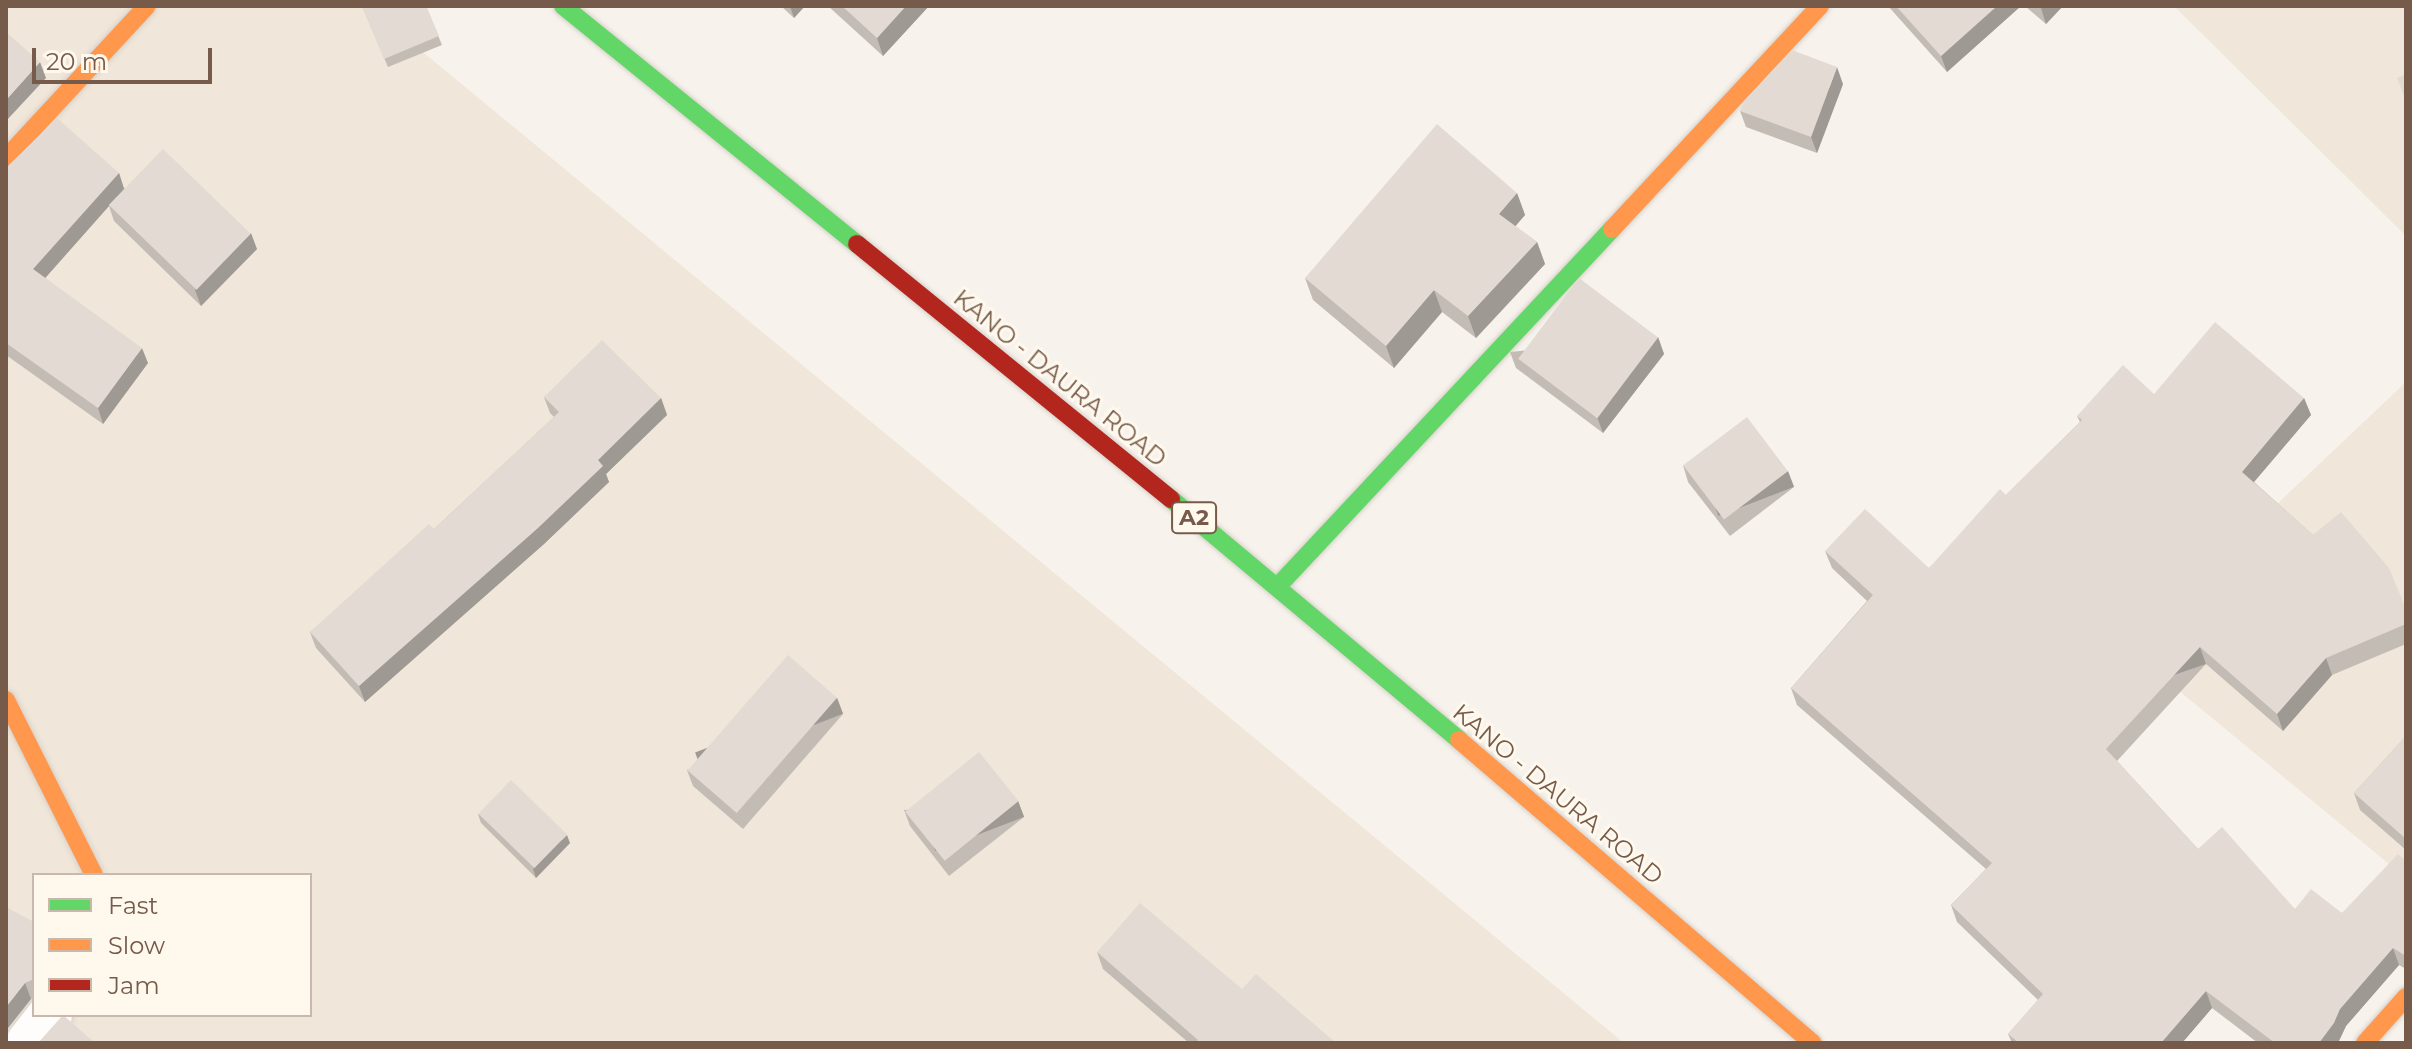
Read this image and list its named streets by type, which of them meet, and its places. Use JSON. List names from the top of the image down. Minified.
{"streets":{"main road":["KANO - DAURA ROAD","A2"]},"legend":["Fast","Slow","Jam"],"scale_bar":"20 m"}
